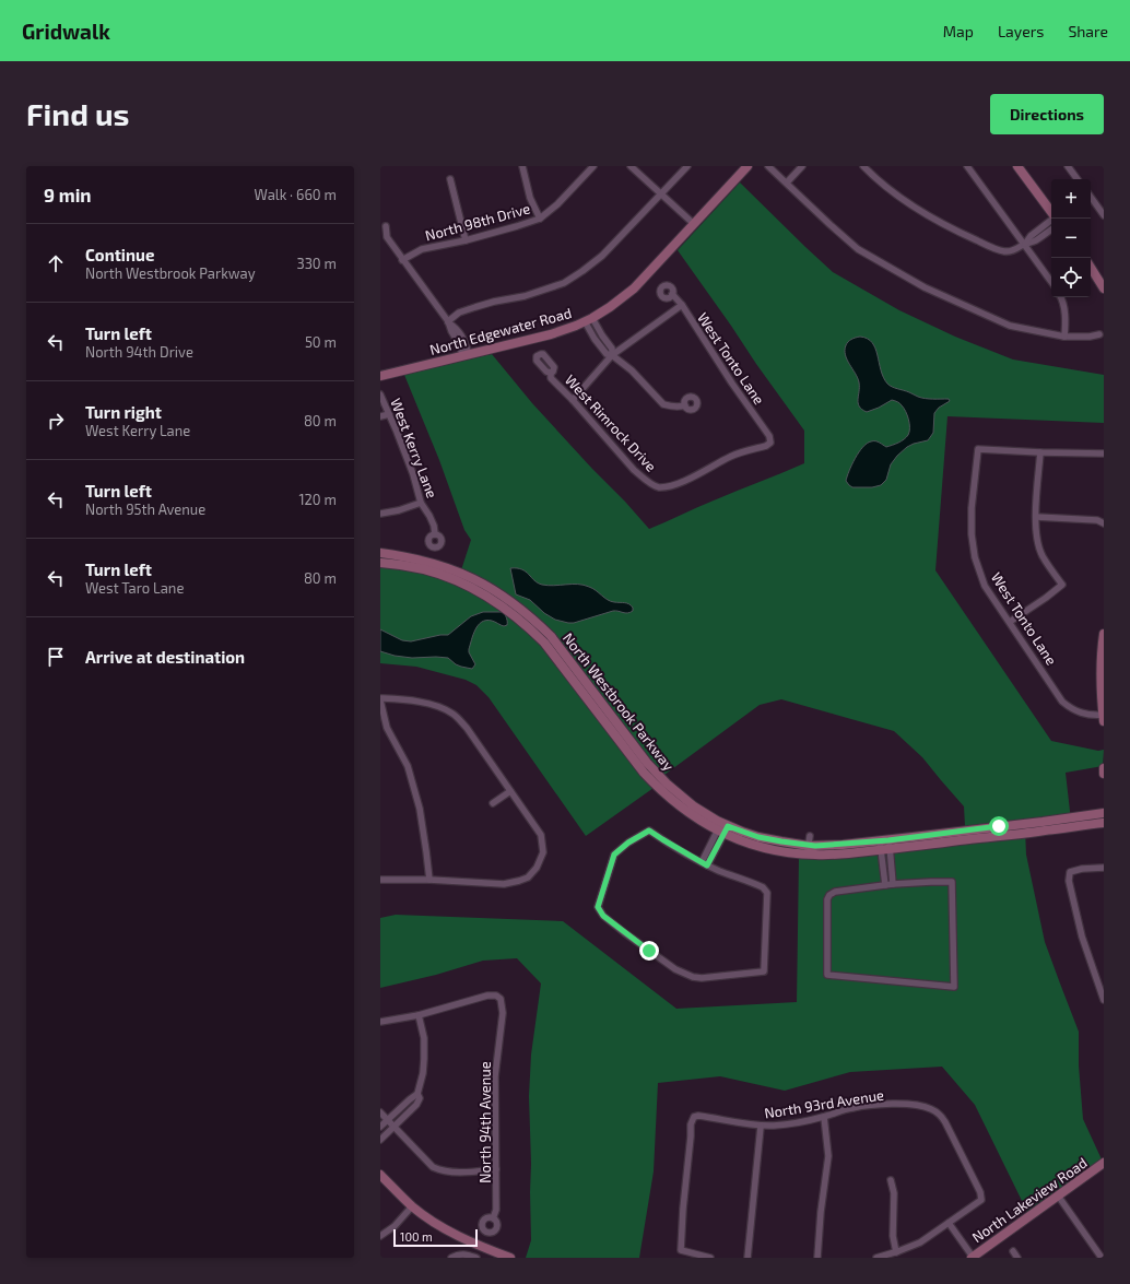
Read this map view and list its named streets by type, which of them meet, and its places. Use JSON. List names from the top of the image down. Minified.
{"streets":{"street":["North 98th Drive","North Edgewater Road","West Tonto Lane","West Rimrock Drive","West Kerry Lane","North Westbrook Parkway","North 93rd Avenue","North 94th Avenue","North Lakeview Road"]},"crossings":[["West Tonto Lane","West Rimrock Drive"]],"scale_bar":"100 m","page":{"header":"Gridwalk","nav":["Map","Layers","Share"],"buttons":"Directions","title":"Find us","heading":["9 min","Walk · 660 m"],"map_buttons":["+","−"],"list":[["Continue","North Westbrook Parkway","330 m"],["Turn left","North 94th Drive","50 m"],["Turn right","West Kerry Lane","80 m"],["Turn left","North 95th Avenue","120 m"],["Turn left","West Taro Lane","80 m"],"Arrive at destination"],"scale":"100 m"}}
